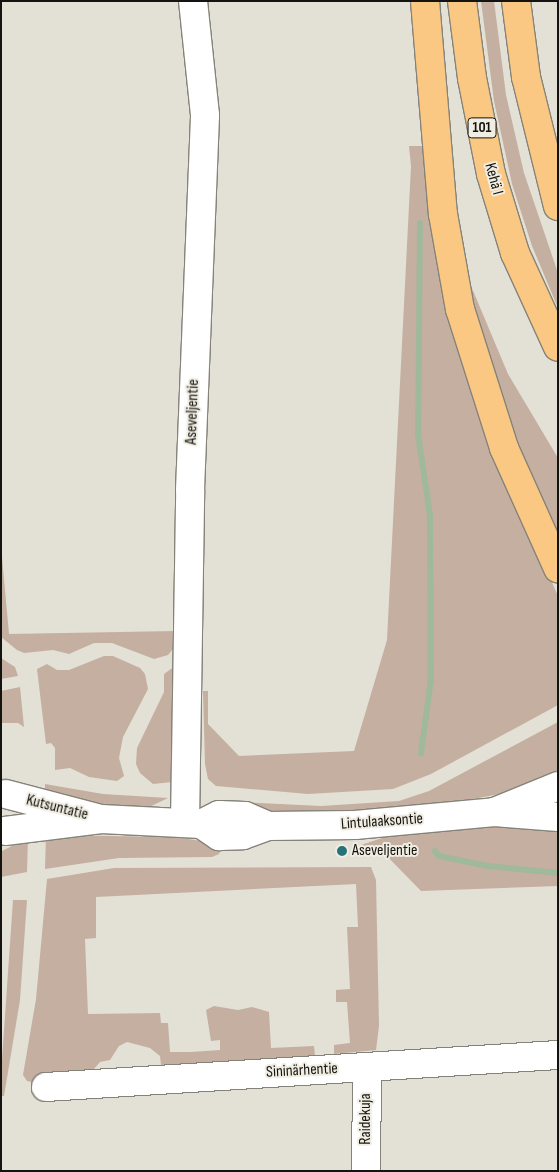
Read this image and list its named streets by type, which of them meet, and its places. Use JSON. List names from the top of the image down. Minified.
{"streets":{"highway":["101","Kehä I"],"street":["Aseveljentie","Kutsuntatie","Lintulaaksontie","Sininärhentie","Raidekuja"]},"crossings":[["Aseveljentie","Lintulaaksontie"],["Kutsuntatie","Lintulaaksontie"],["Sininärhentie","Raidekuja"]],"places":["Aseveljentie"]}
